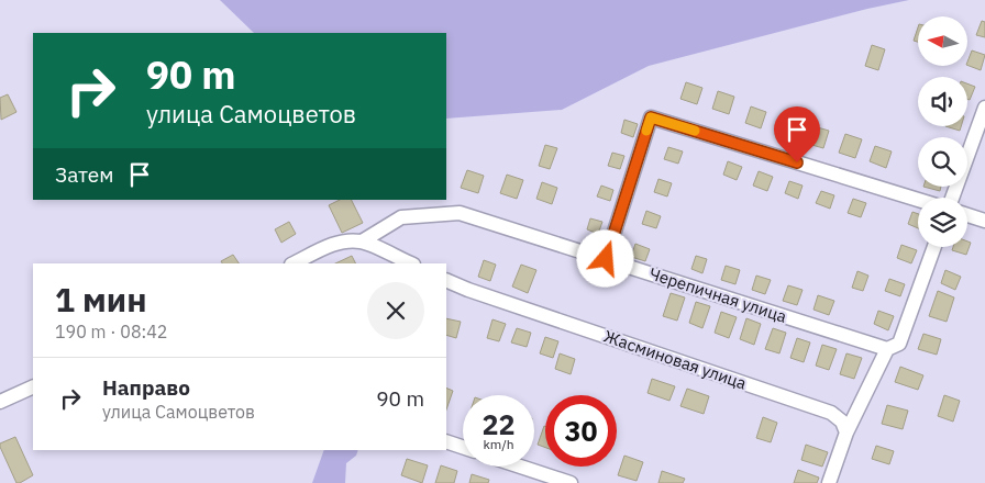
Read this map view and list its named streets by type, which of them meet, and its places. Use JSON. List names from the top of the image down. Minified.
{"streets":{"street":["Черепичная улица","Жасминовая улица"]},"north":"left","page":{"turn":["90 m","улица Самоцветов"],"then":"Затем","heading":["1 мин","190 m · 08:42"],"list":[{"name":"Направо","note":"улица Самоцветов","value":"90 m"}],"speed":"22 km/h","limit":"30"}}
